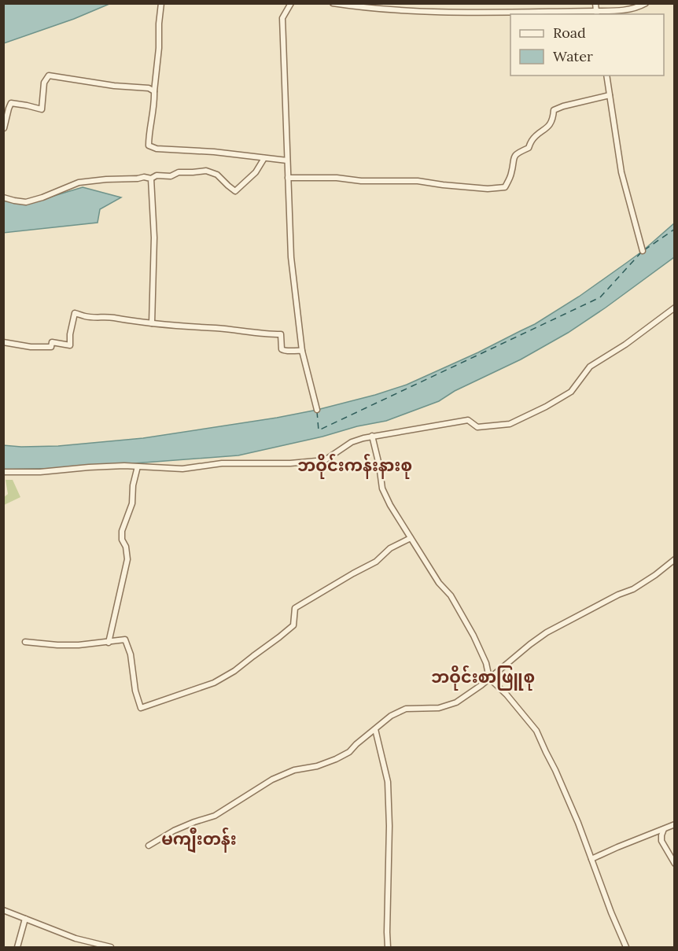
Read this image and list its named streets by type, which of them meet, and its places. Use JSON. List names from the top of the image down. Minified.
{"districts":["ဘဝိုင်းကန်းနားစု","ဘဝိုင်းစာဖြူစု","မကျီးတန်း"],"legend":["Road","Water"]}
